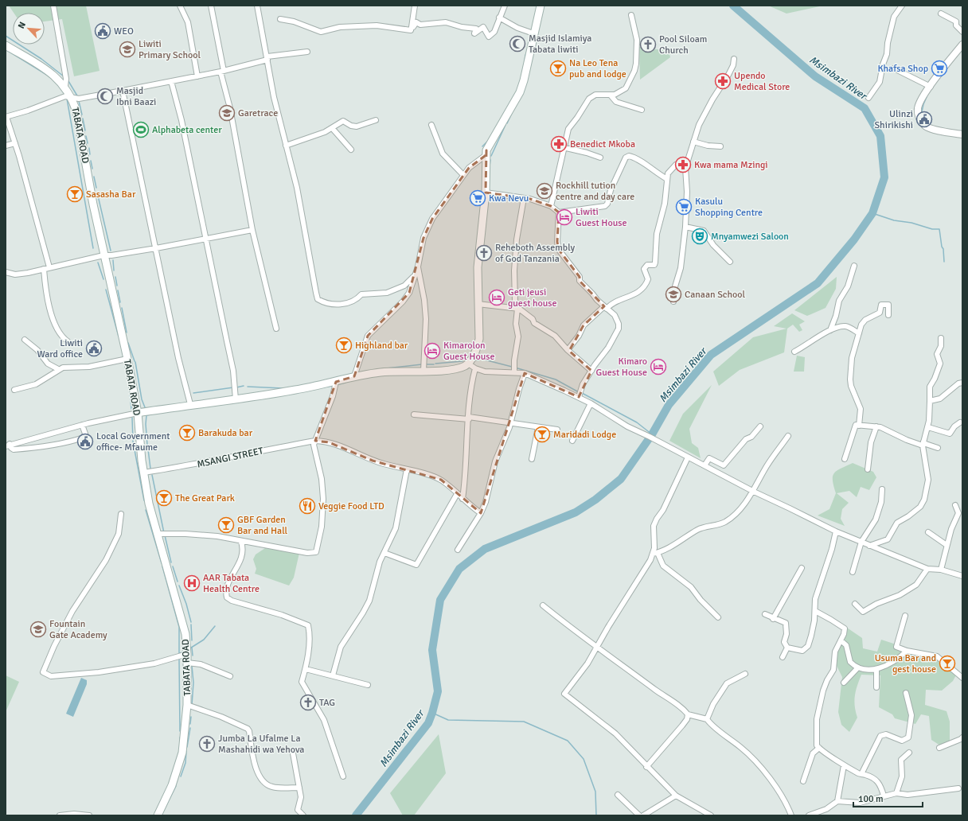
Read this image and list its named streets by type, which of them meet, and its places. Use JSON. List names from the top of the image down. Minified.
{"streets":{"main road":["TABATA ROAD"],"street":["MSANGI STREET"]},"crossings":[["TABATA ROAD","MSANGI STREET"]],"water":["Msimbazi River"],"places":{"public building":["WEO","Ulinzi Shirikishi","Liwiti Ward office","Local Government office- Mfaume"],"mosque":["Masjid Islamiya Tabata liwiti","Masjid Ibni Baazi"],"church":["Pool Siloam Church","Reheboth Assembly of God Tanzania","TAG","Jumba La Ufalme La Mashahidi wa Yehova"],"school or university":["Liwiti Primary School","Garetrace","Rockhill tution centre and day care","Canaan School","Fountain Gate Academy"],"bar":["Na Leo Tena pub and lodge","Sasasha Bar","Highland bar","Barakuda bar","Maridadi Lodge","The Great Park","GBF Garden Bar and Hall","Usuma Bar and gest house"],"supermarket":["Khafsa Shop","Kwa Nevu","Kasulu Shopping Centre"],"pharmacy":["Upendo Medical Store","Benedict Mkoba","Kwa mama Mzingi"],"sports":["Alphabeta center"],"hotel":["Liwiti Guest House","Geti jeusi guest house","Kimarolon Guest House","Kimaro Guest House"],"theatre":["Mnyamwezi Saloon"],"restaurant":["Veggie Food LTD"],"hospital":["AAR Tabata Health Centre"]},"scale_bar":"100 m","north":"top left"}
